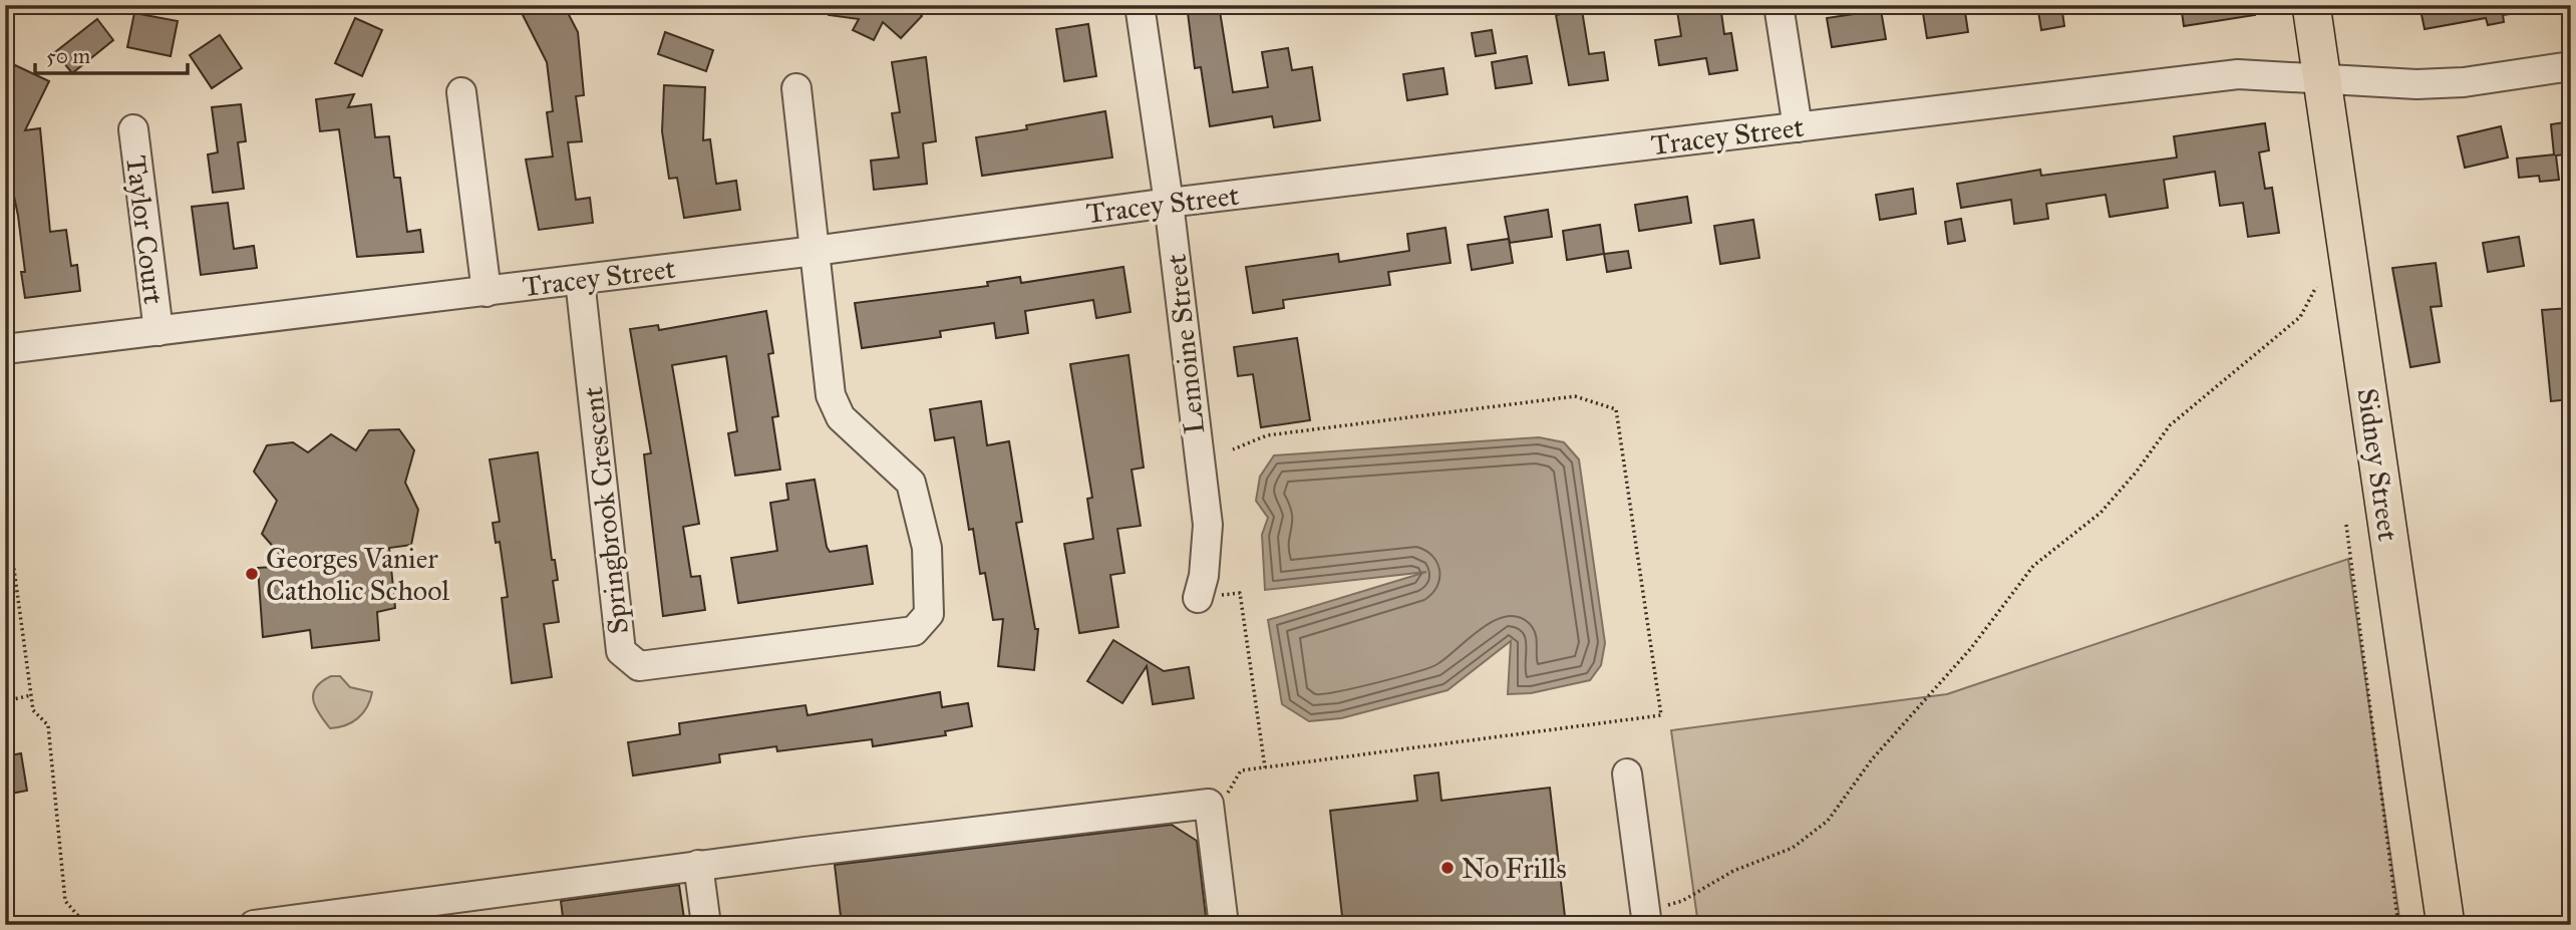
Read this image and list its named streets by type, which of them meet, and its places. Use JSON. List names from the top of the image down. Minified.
{"streets":{"main road":["Sidney Street"],"street":["Tracey Street","Taylor Court","Lemoine Street","Springbrook Crescent"]},"crossings":[["Tracey Street","Taylor Court"],["Tracey Street","Lemoine Street"],["Tracey Street","Sidney Street"],["Tracey Street","Springbrook Crescent"]],"places":["Georges Vanier Catholic School","No Frills"],"scale_bar":"50 m"}
